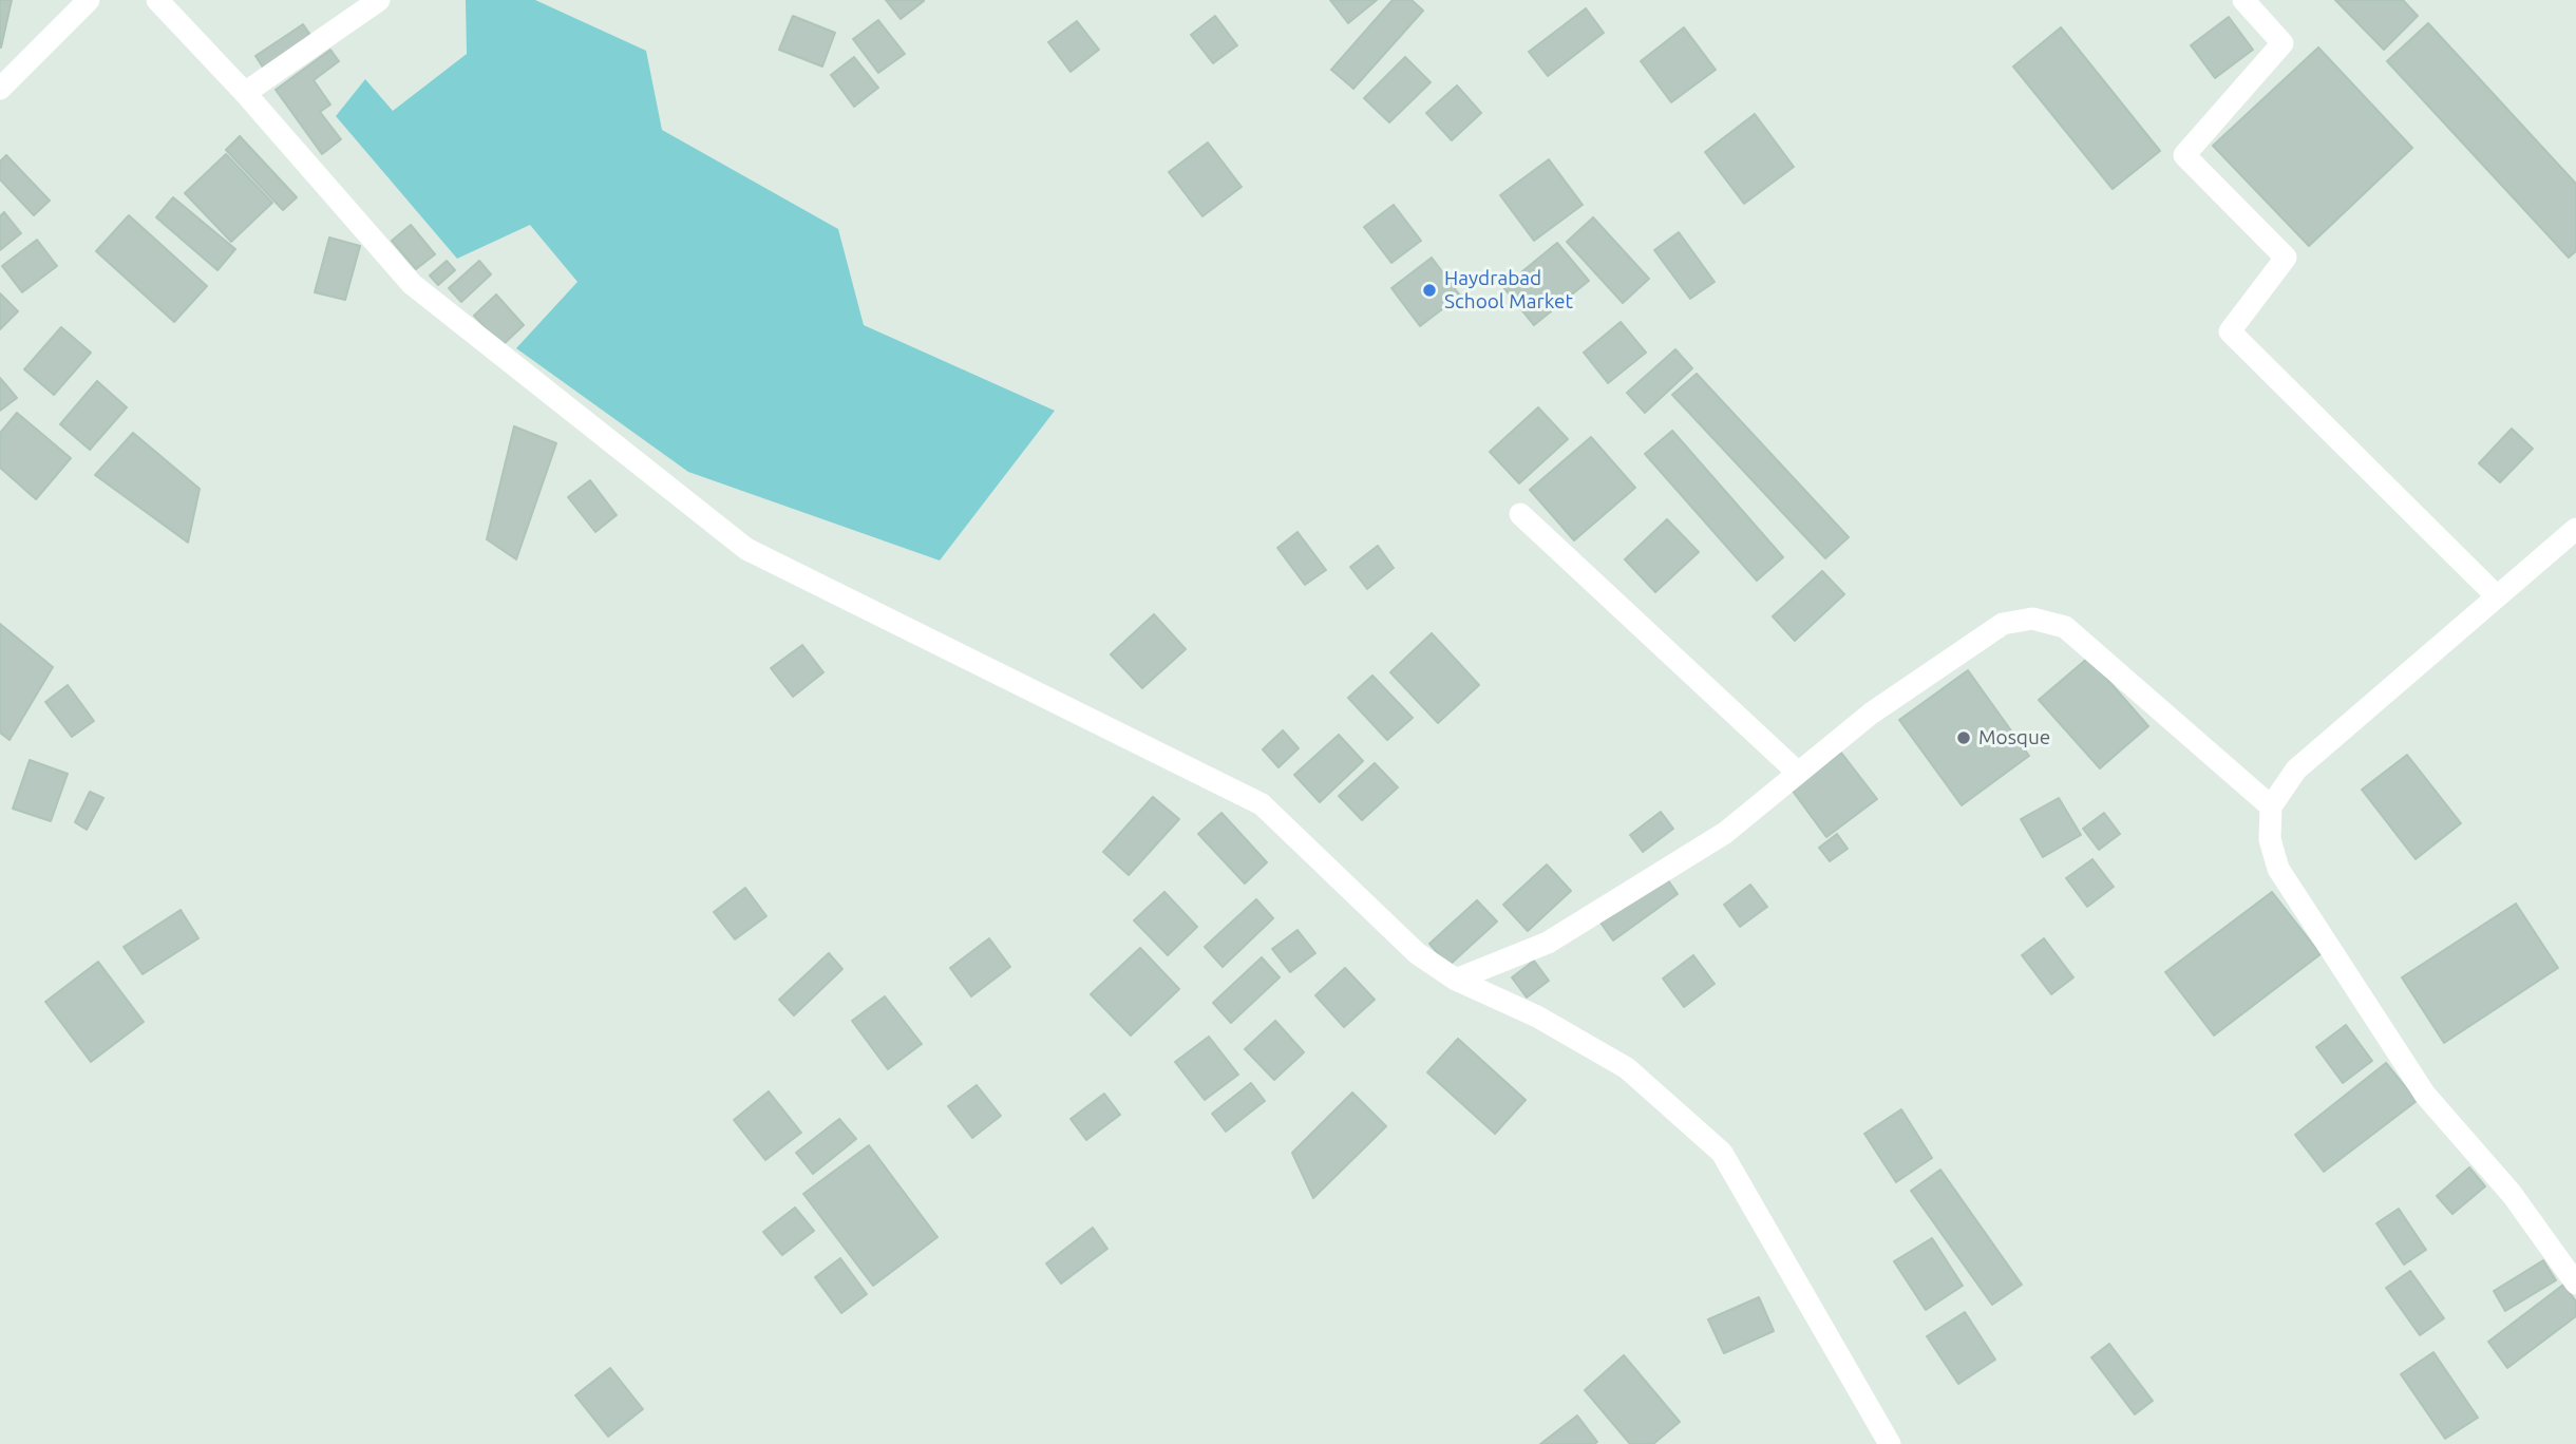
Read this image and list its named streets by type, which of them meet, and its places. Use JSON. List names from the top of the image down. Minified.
{"places":["Haydrabad School Market","Mosque"]}
